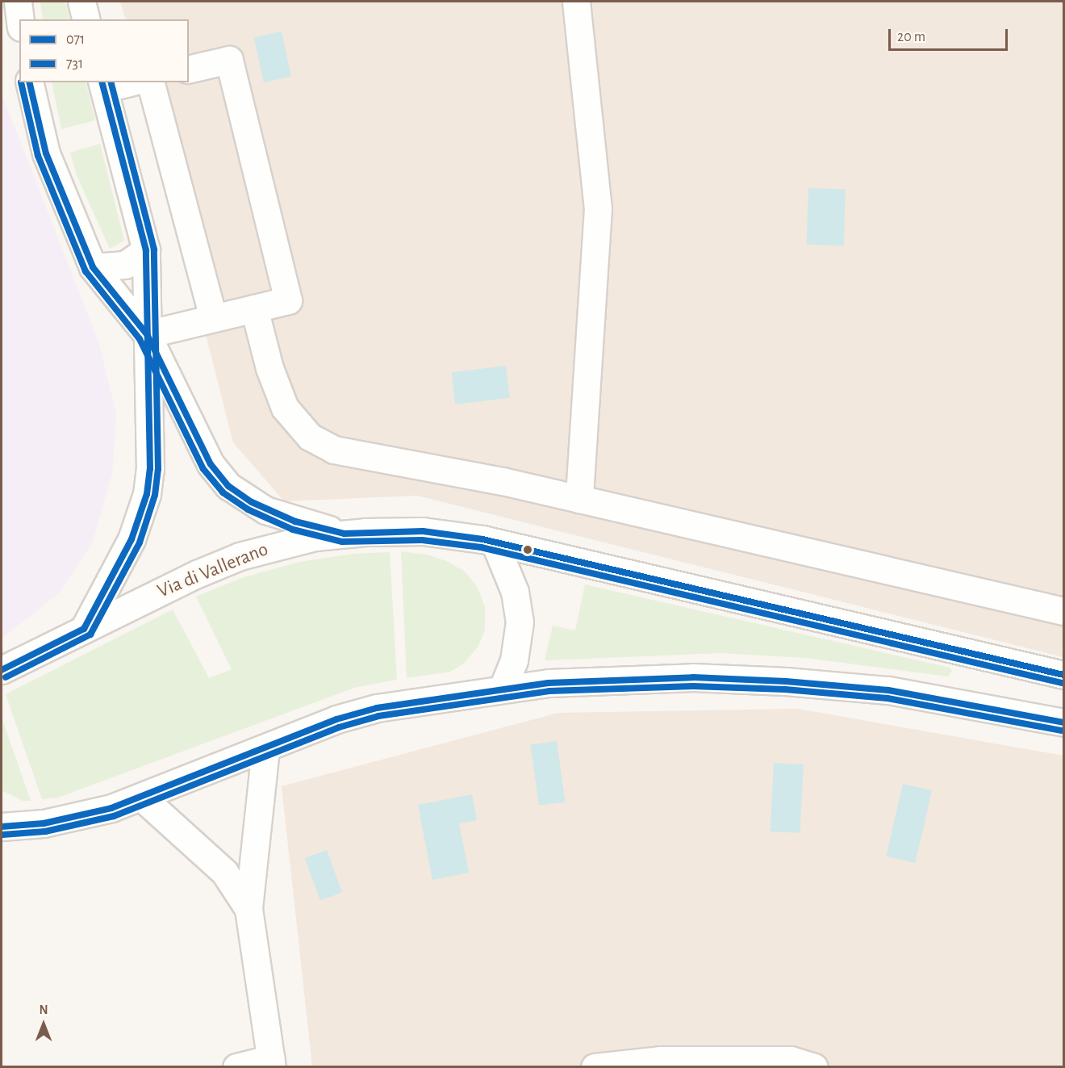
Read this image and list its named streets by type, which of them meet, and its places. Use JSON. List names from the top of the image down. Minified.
{"streets":{"street":["Via di Vallerano"]},"lines":["transit line 071","transit line 731"],"legend":["071","731"],"scale_bar":"20 m","north":"top"}
